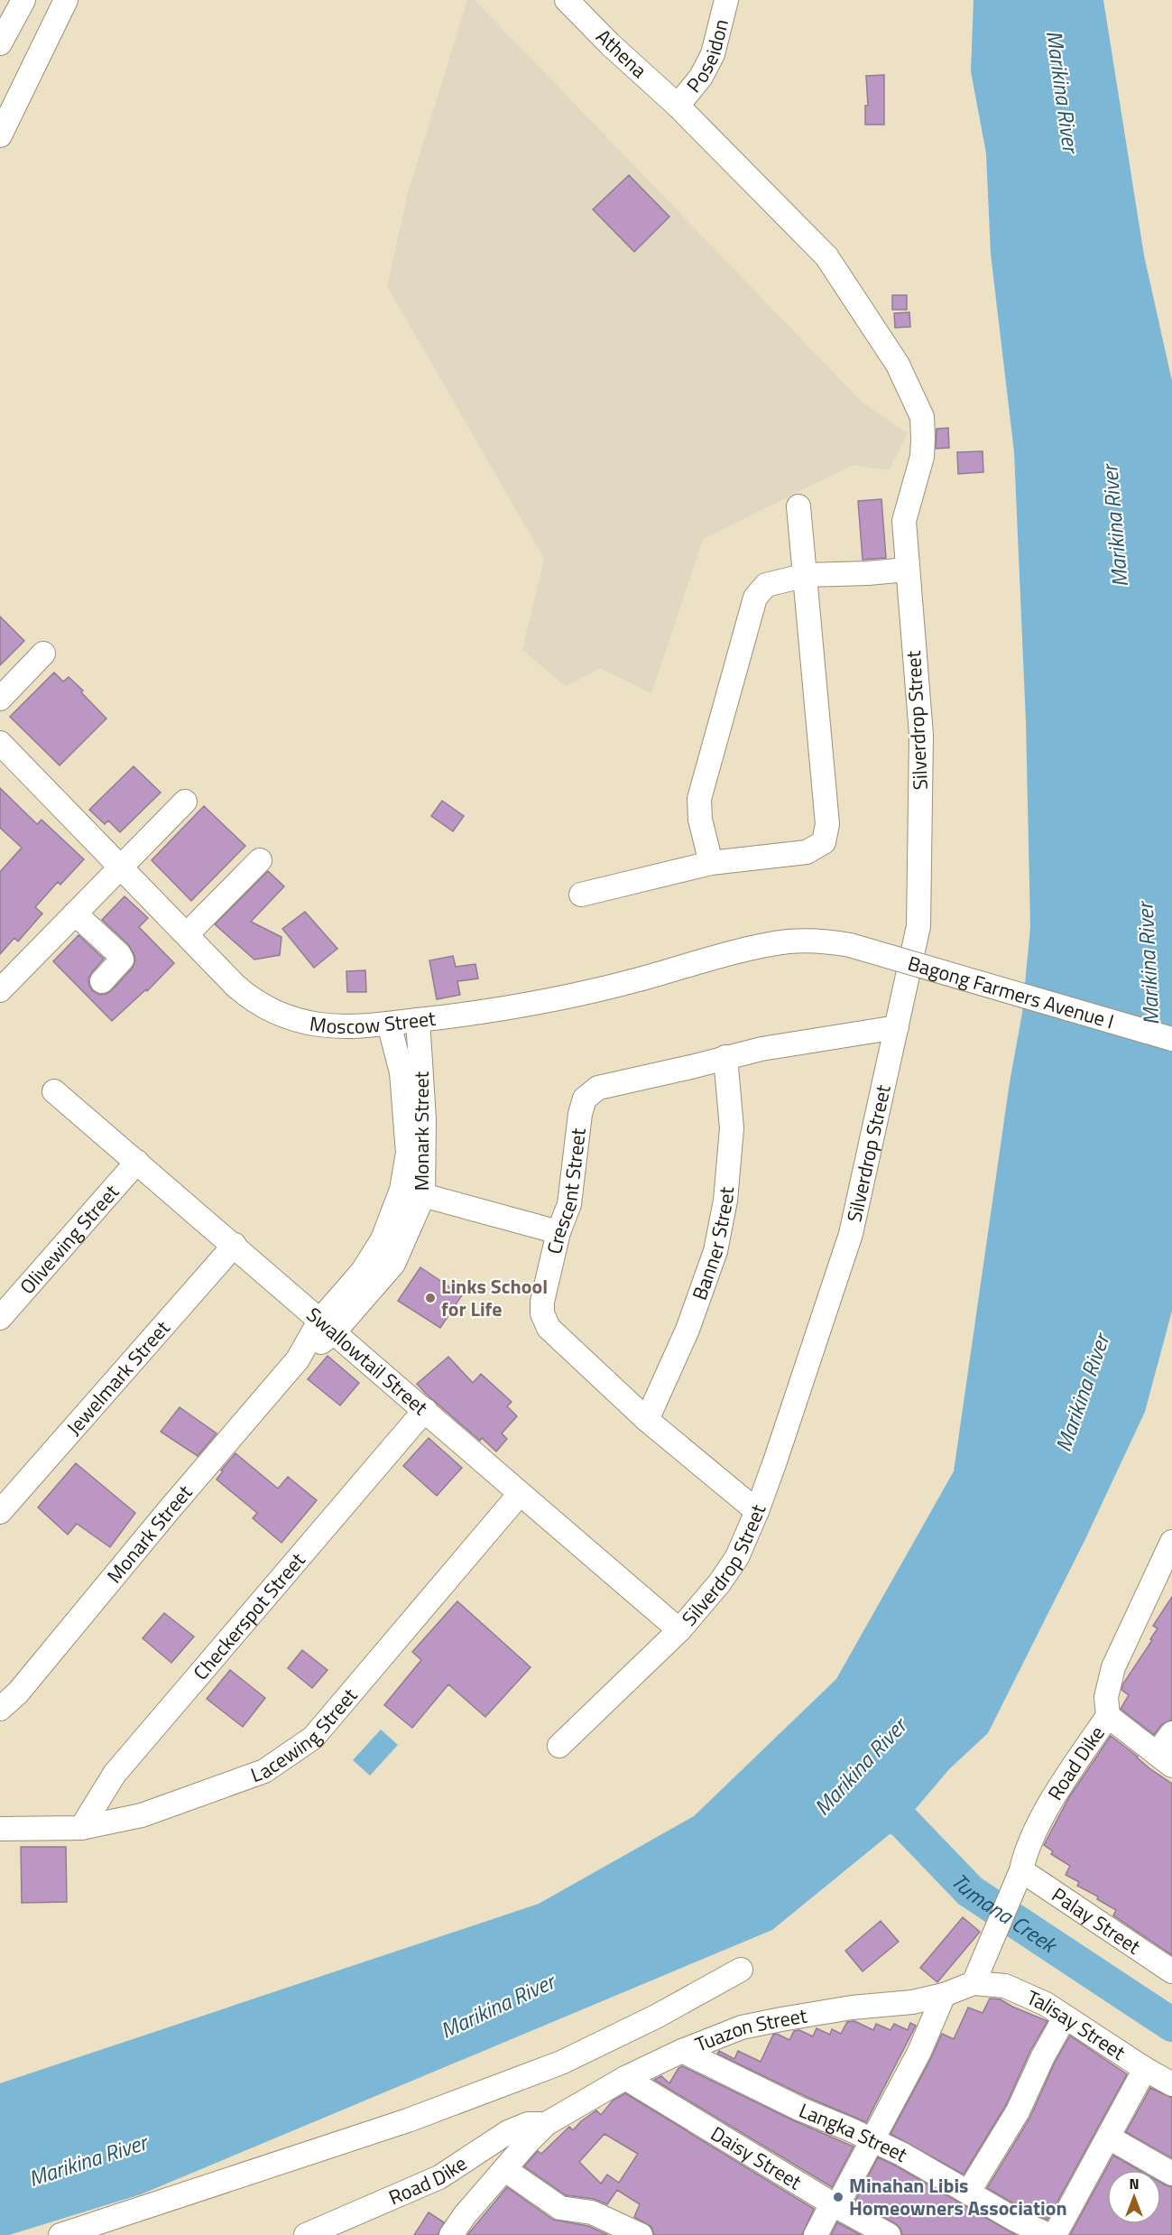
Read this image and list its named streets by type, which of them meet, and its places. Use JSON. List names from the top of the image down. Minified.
{"streets":{"street":["Athena","Poseidon","Silverdrop Street","Bagong Farmers Avenue I","Moscow Street","Monark Street","Crescent Street","Olivewing Street","Banner Street","Swallowtail Street","Jewelmark Street","Checkerspot Street","Lacewing Street","Road Dike","Palay Street","Talisay Street","Tuazon Street","Langka Street","Daisy Street"]},"crossings":[["Athena","Poseidon"],["Athena","Silverdrop Street"],["Silverdrop Street","Crescent Street"],["Silverdrop Street","Swallowtail Street"],["Bagong Farmers Avenue I","Moscow Street"],["Moscow Street","Monark Street"],["Monark Street","Swallowtail Street"],["Crescent Street","Banner Street"],["Olivewing Street","Swallowtail Street"],["Swallowtail Street","Jewelmark Street"],["Swallowtail Street","Checkerspot Street"],["Swallowtail Street","Lacewing Street"],["Checkerspot Street","Lacewing Street"],["Road Dike","Palay Street"],["Road Dike","Talisay Street"],["Road Dike","Tuazon Street"],["Talisay Street","Tuazon Street"],["Tuazon Street","Langka Street"],["Tuazon Street","Daisy Street"]],"water":["Marikina River","Tumana Creek"],"places":["Links School for Life","Minahan Libis Homeowners Association"],"north":"top"}
